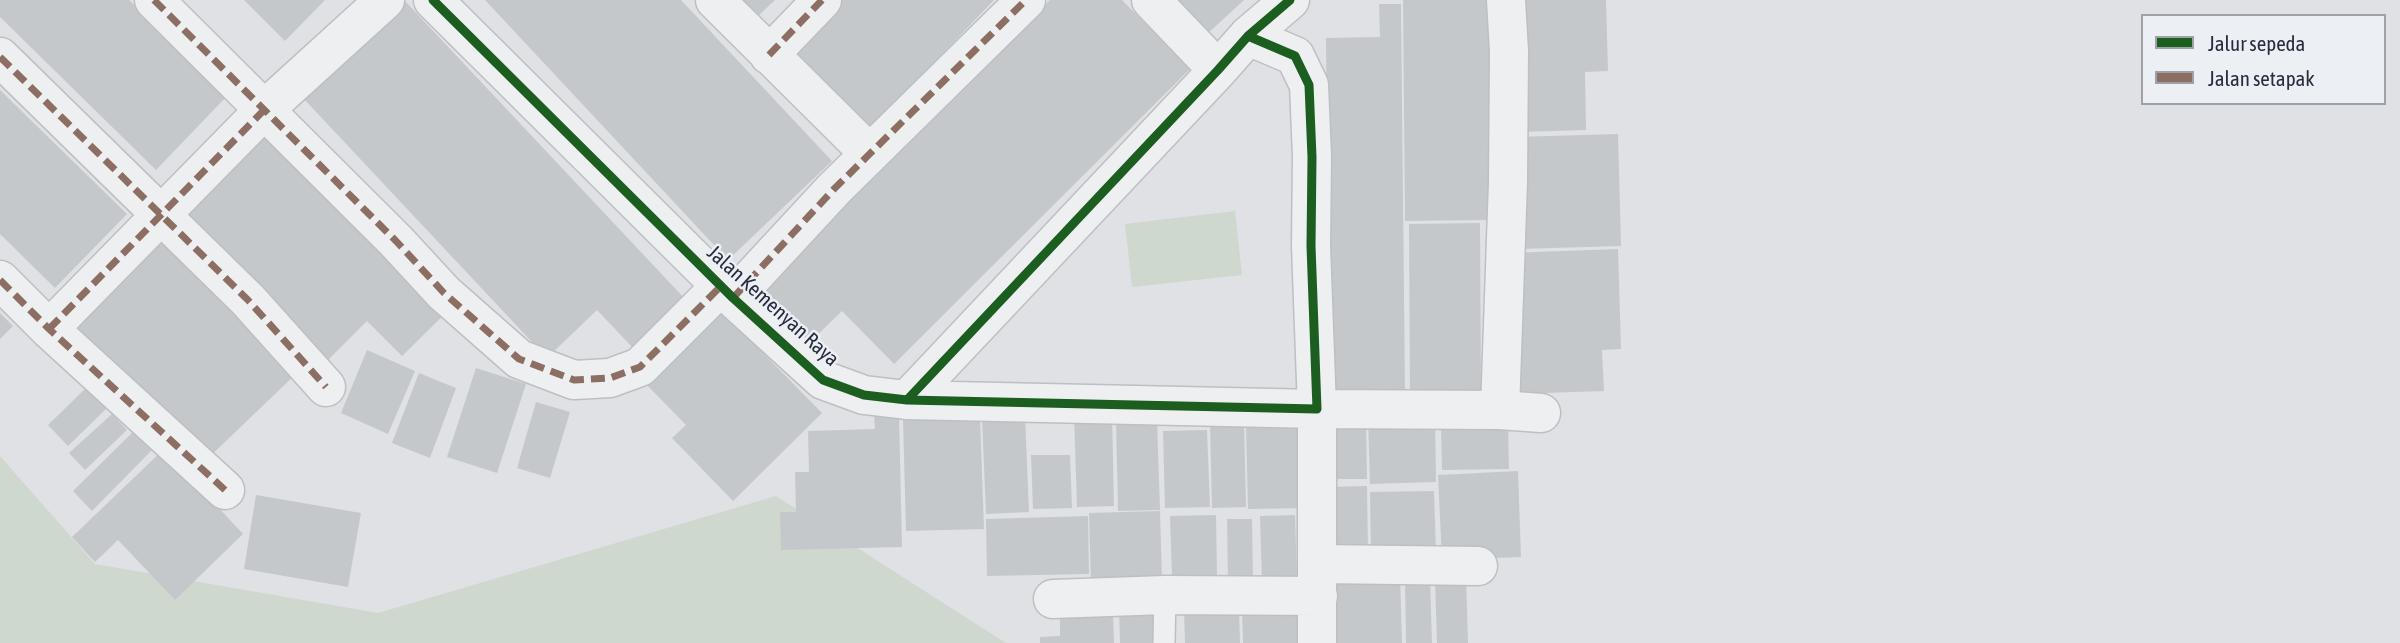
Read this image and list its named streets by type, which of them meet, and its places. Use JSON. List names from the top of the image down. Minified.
{"streets":{"street":["Jalan Kemenyan Raya"]},"legend":["Jalur sepeda","Jalan setapak"]}
